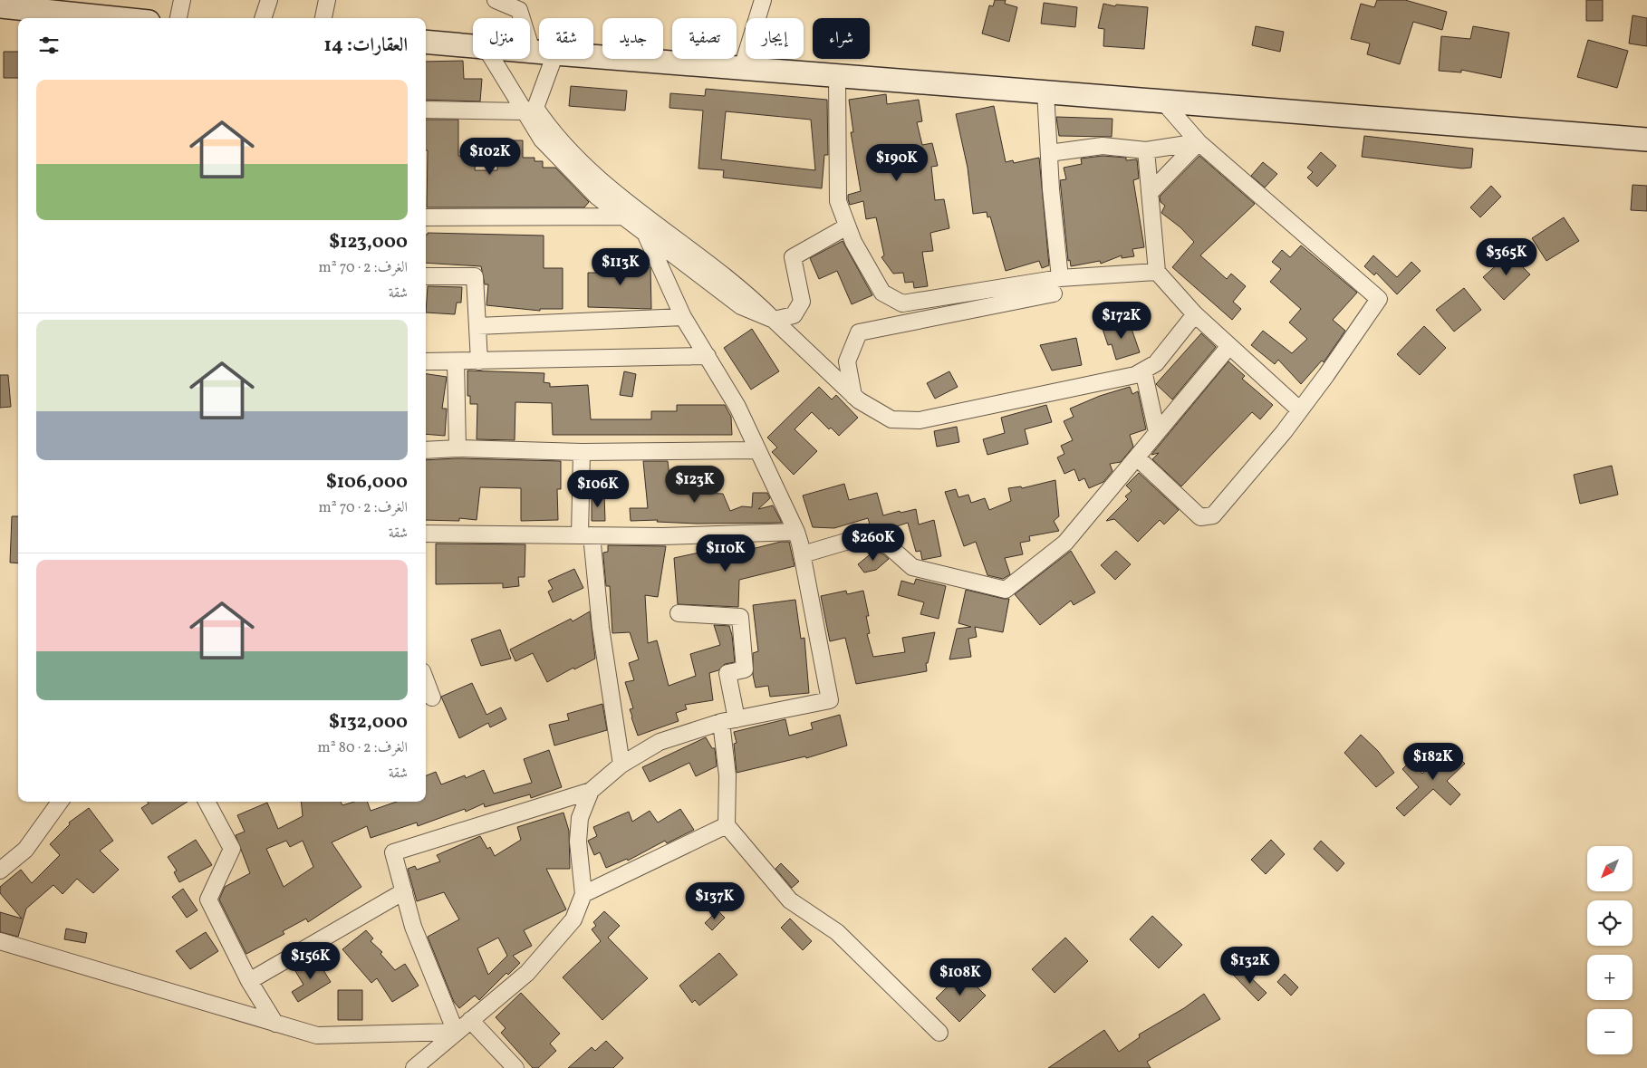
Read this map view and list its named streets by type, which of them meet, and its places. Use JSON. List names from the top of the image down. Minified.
{"north":"bottom left","page":{"chip":["شراء","إيجار","تصفية","جديد","شقة","منزل"],"heading":"العقارات: 14","list":[{"name":"$123,000","note":"الغرف: 2 · 70 m² · شقة"},{"name":"$106,000","note":"الغرف: 2 · 70 m² · شقة"},{"name":"$132,000","note":"الغرف: 2 · 80 m² · شقة"}],"price":["$102K","$190K","$365K","$113K","$172K","$123K","$106K","$260K","$110K","$182K","$137K","$156K","$132K","$108K"],"map_buttons":["+","−"]}}
